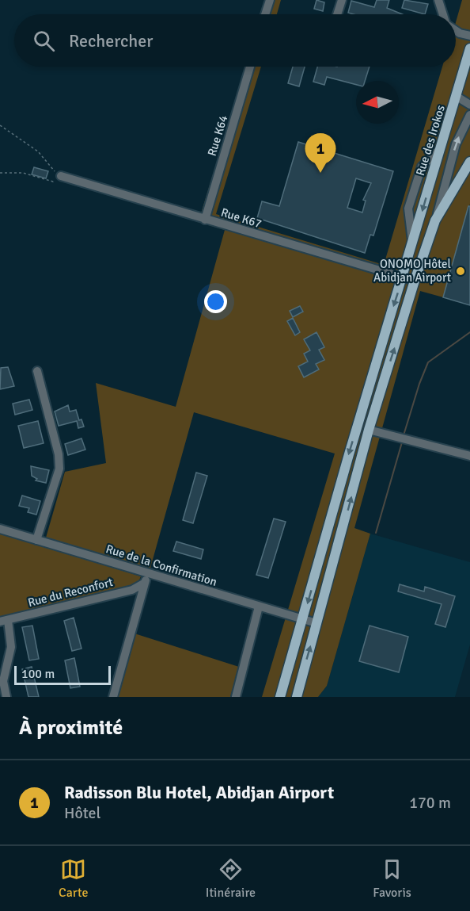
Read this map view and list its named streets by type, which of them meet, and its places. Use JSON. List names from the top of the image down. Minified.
{"streets":{"main road":["Rue des Irokos"],"street":["Rue K64","Rue K67","Rue de la Confirmation","Rue du Reconfort"]},"crossings":[["Rue K64","Rue K67"],["Rue des Irokos","Rue K67"],["Rue des Irokos","Rue de la Confirmation"],["Rue de la Confirmation","Rue du Reconfort"]],"places":["ONOMO Hôtel Abidjan Airport"],"scale_bar":"100 m","north":"left","page":{"search":"Rechercher","pins":"1","scale":"100 m","heading":"À proximité","list":[{"mark":"1","name":"Radisson Blu Hotel, Abidjan Airport","note":"Hôtel","value":"170 m"}],"nav":["Carte","Itinéraire","Favoris"]}}
